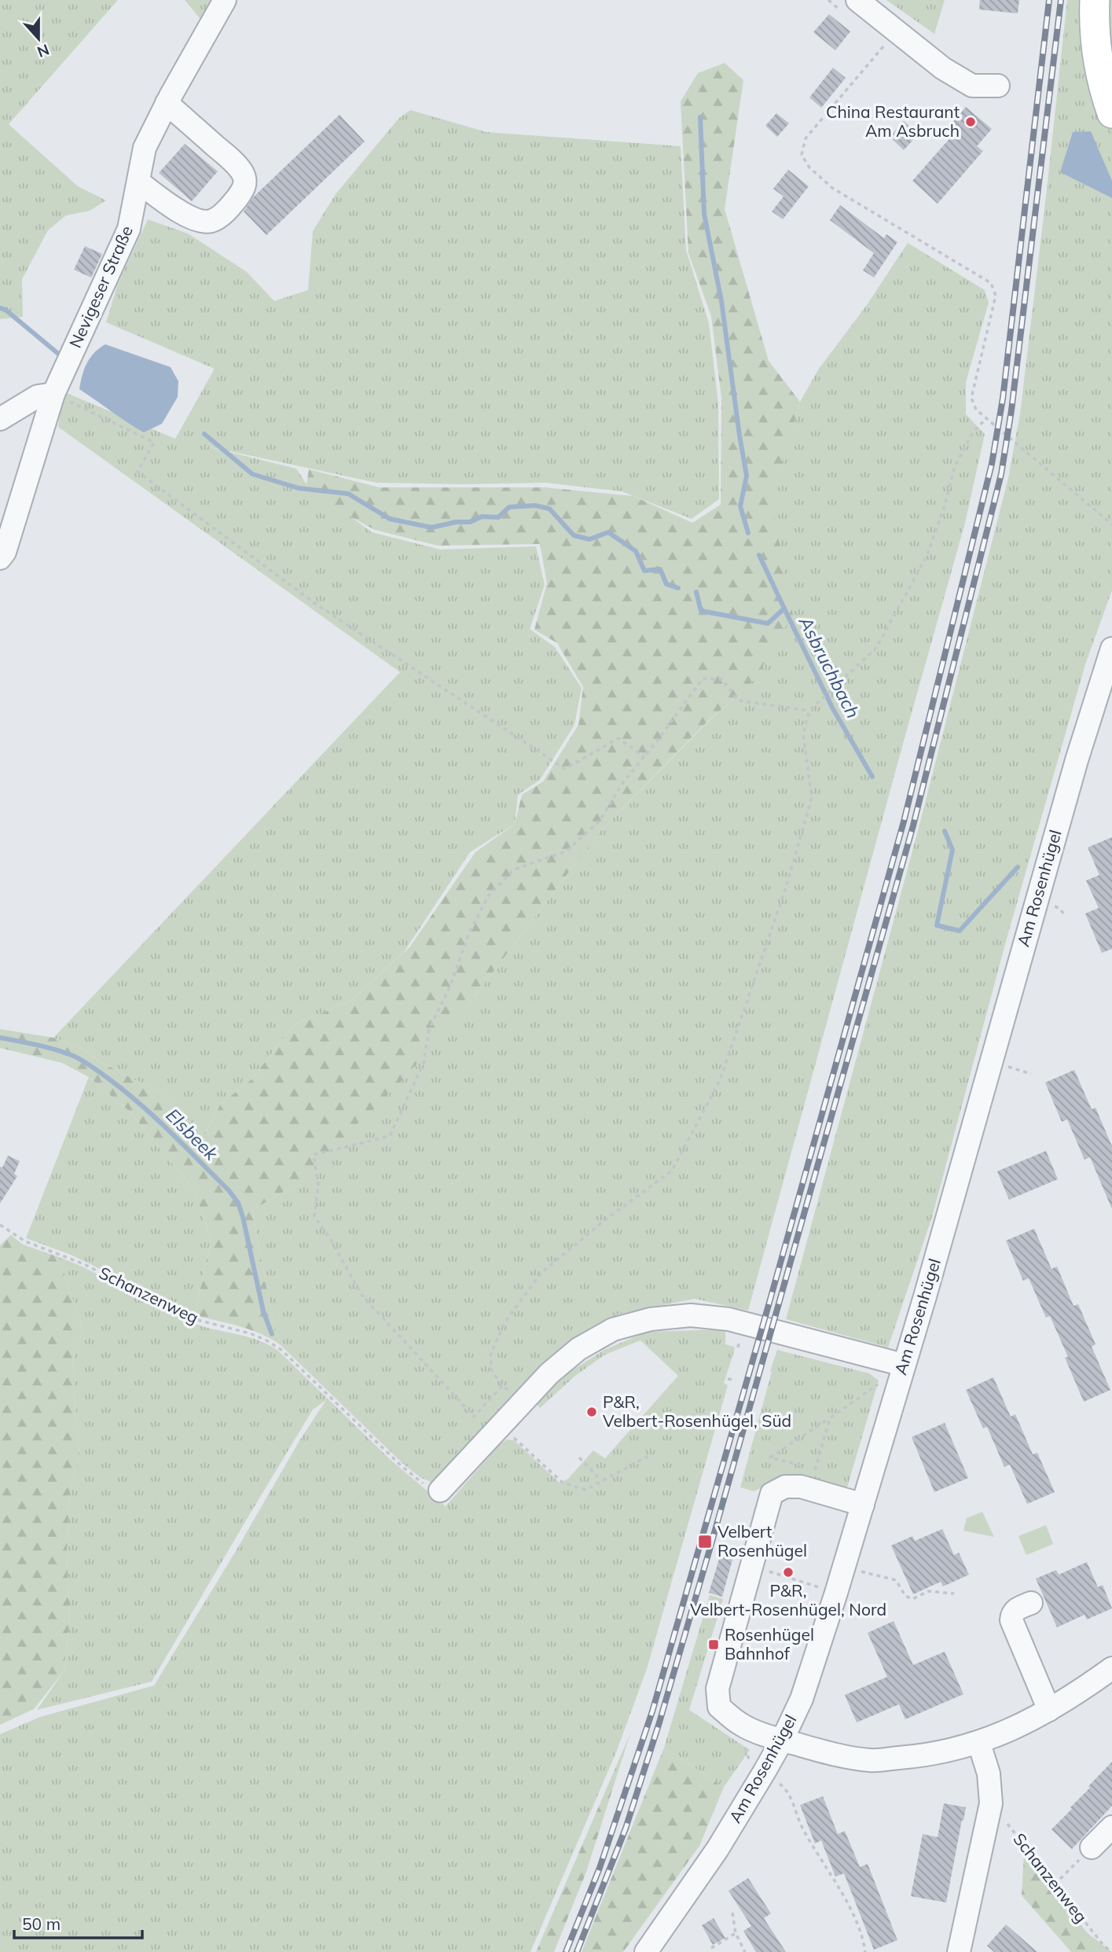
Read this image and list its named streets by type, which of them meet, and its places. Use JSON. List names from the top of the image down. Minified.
{"streets":{"street":["Nevigeser Straße","Am Rosenhügel"],"path":["Schanzenweg"]},"water":["Asbruchbach","Elsbeek"],"places":{"other":["China Restaurant Am Asbruch","P&R, Velbert-Rosenhügel, Süd","P&R, Velbert-Rosenhügel, Nord"],"transit":["Velbert Rosenhügel","Rosenhügel Bahnhof"]},"scale_bar":"50 m","north":"bottom"}
